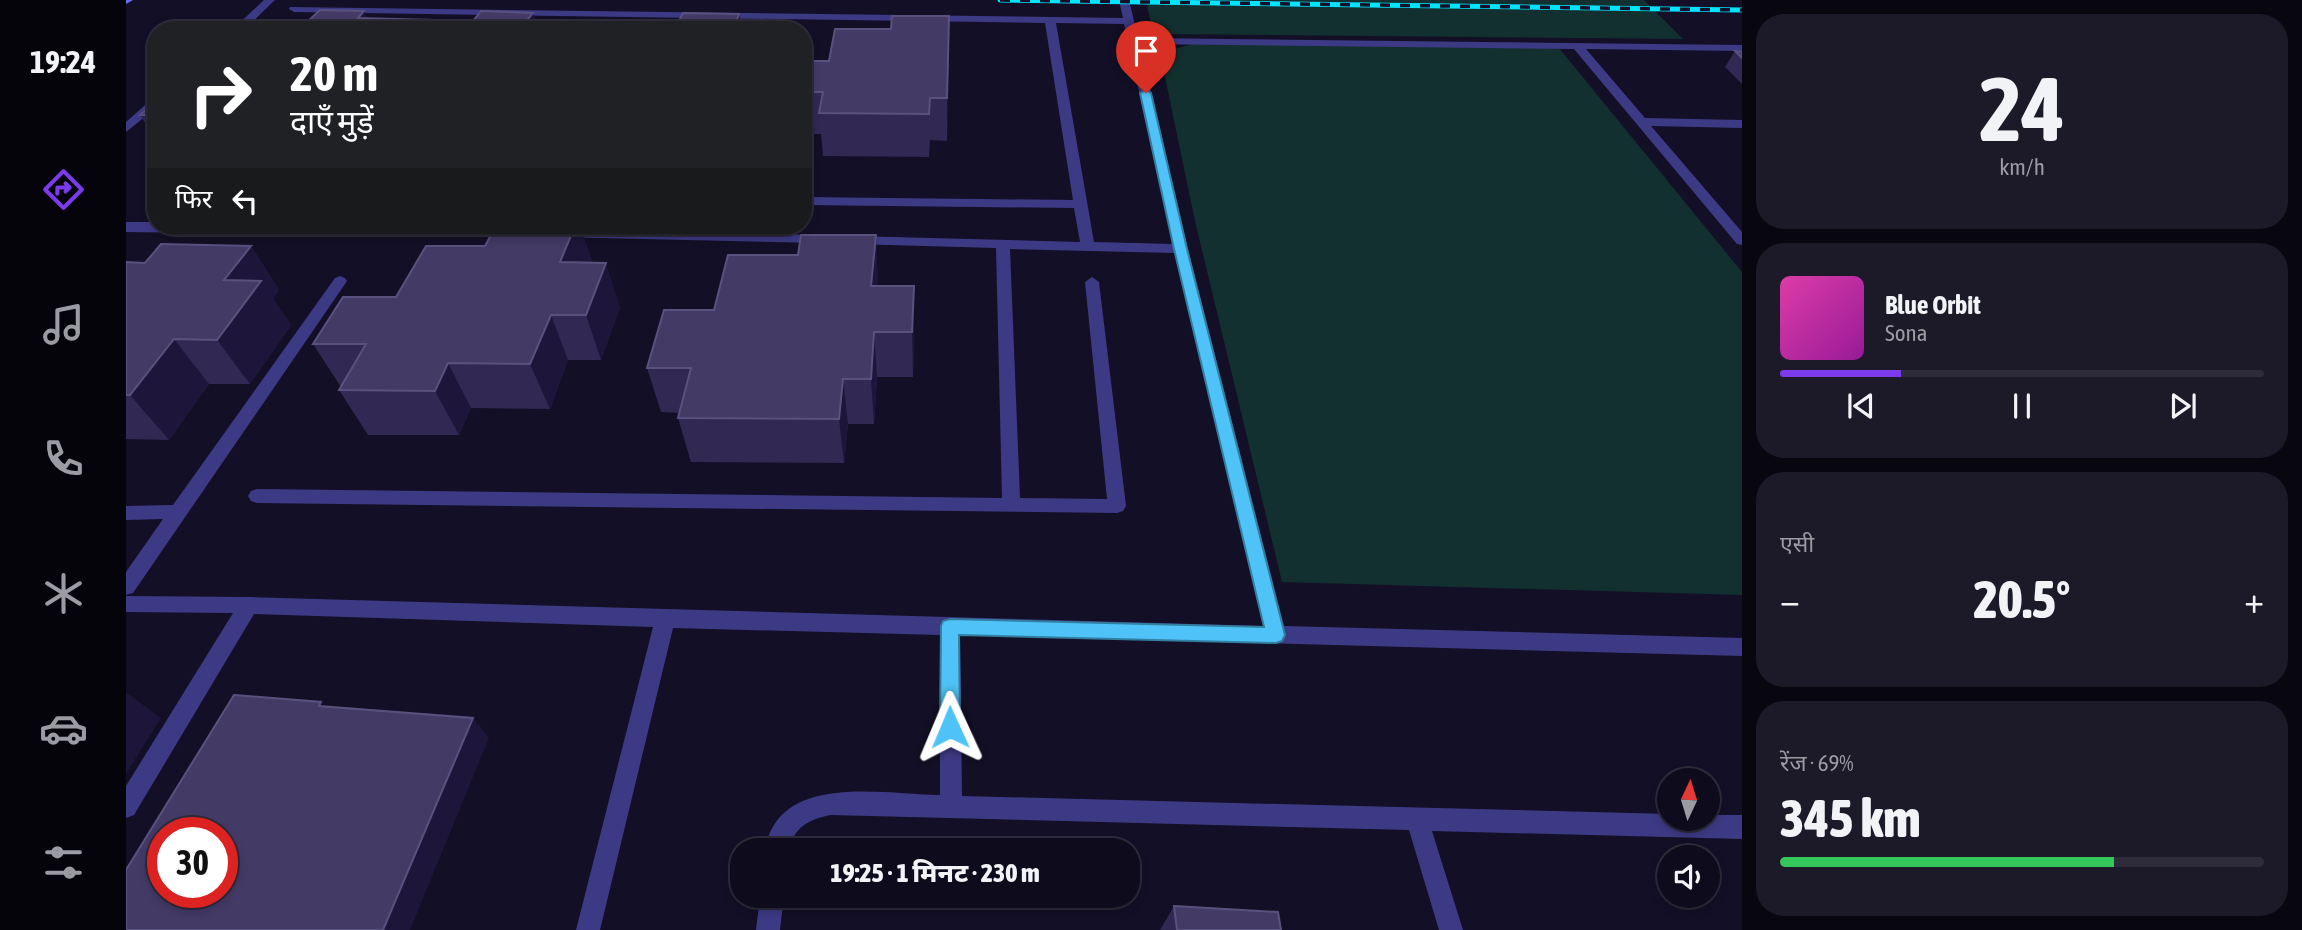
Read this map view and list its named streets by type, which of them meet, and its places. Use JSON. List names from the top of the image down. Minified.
{"north":"top","page":{"tabs":"19:24","tile":[["24","km/h"],"एसी",["रेंज · 69%","345 km"]],"turn":["20 m","दाएँ मुड़ें"],"then":"फिर","song":["Blue Orbit","Sona"],"heat":["−","20.5°","+"],"limit":"30","trip":"19:25 · 1 मिनट · 230 m"}}
